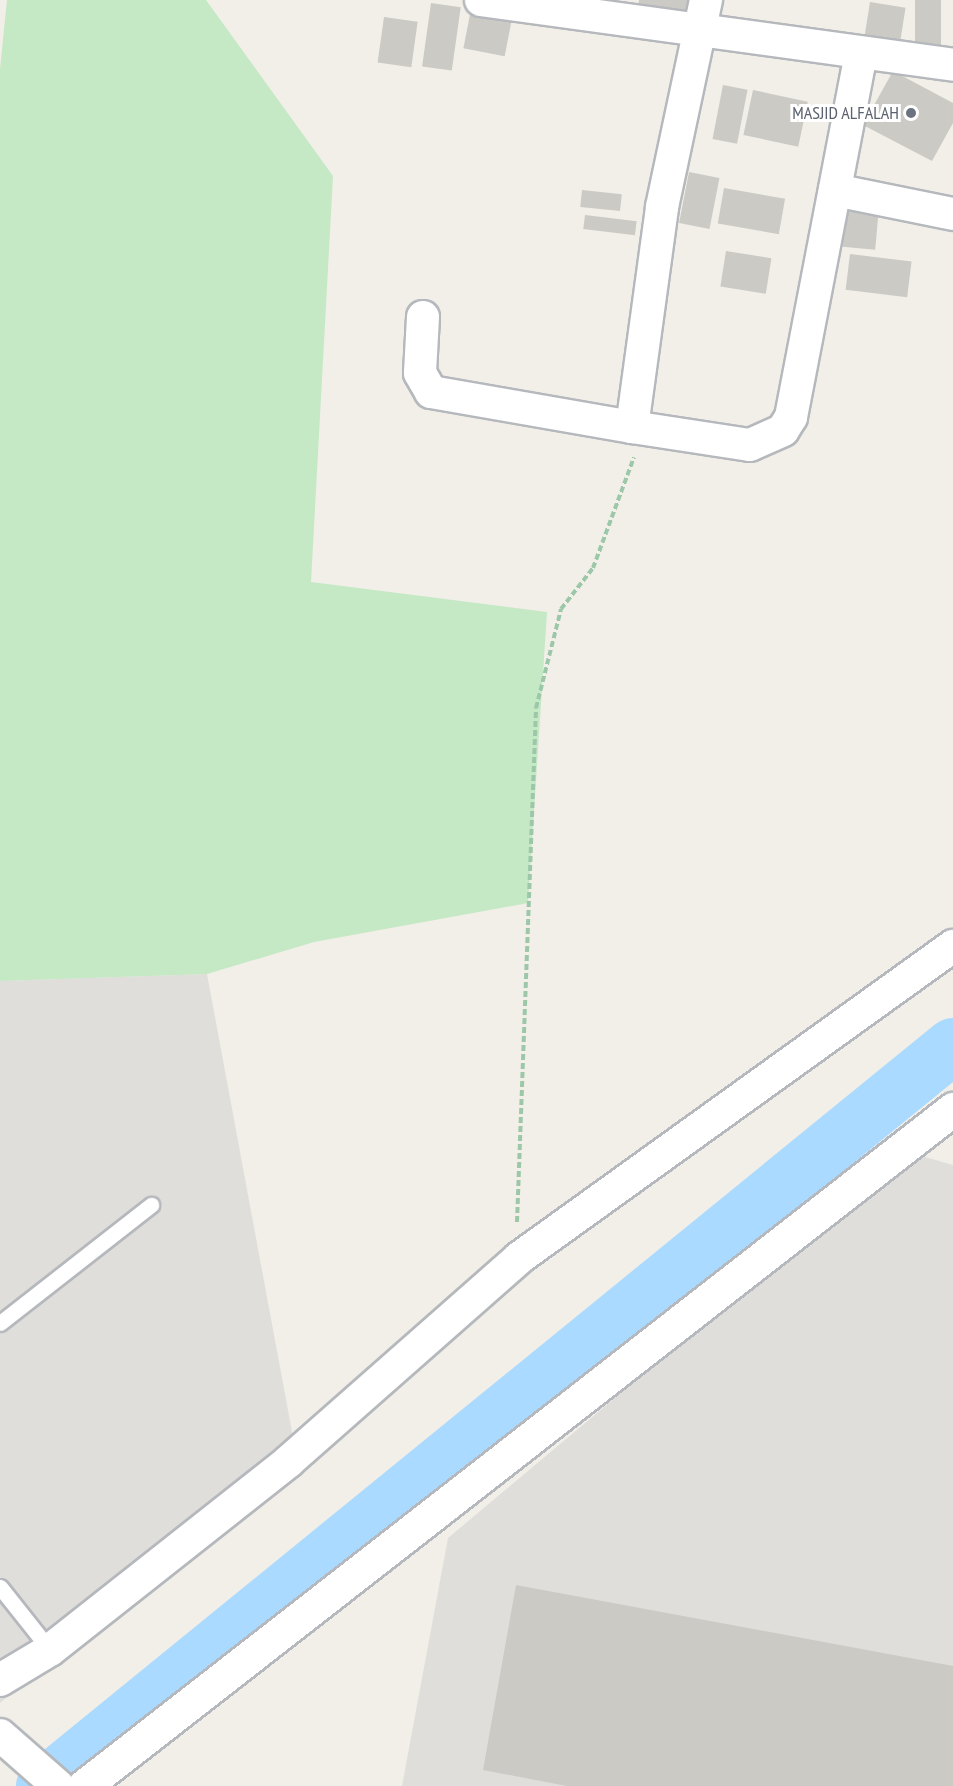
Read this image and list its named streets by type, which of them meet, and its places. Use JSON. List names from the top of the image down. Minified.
{"places":["MASJID ALFALAH"]}
